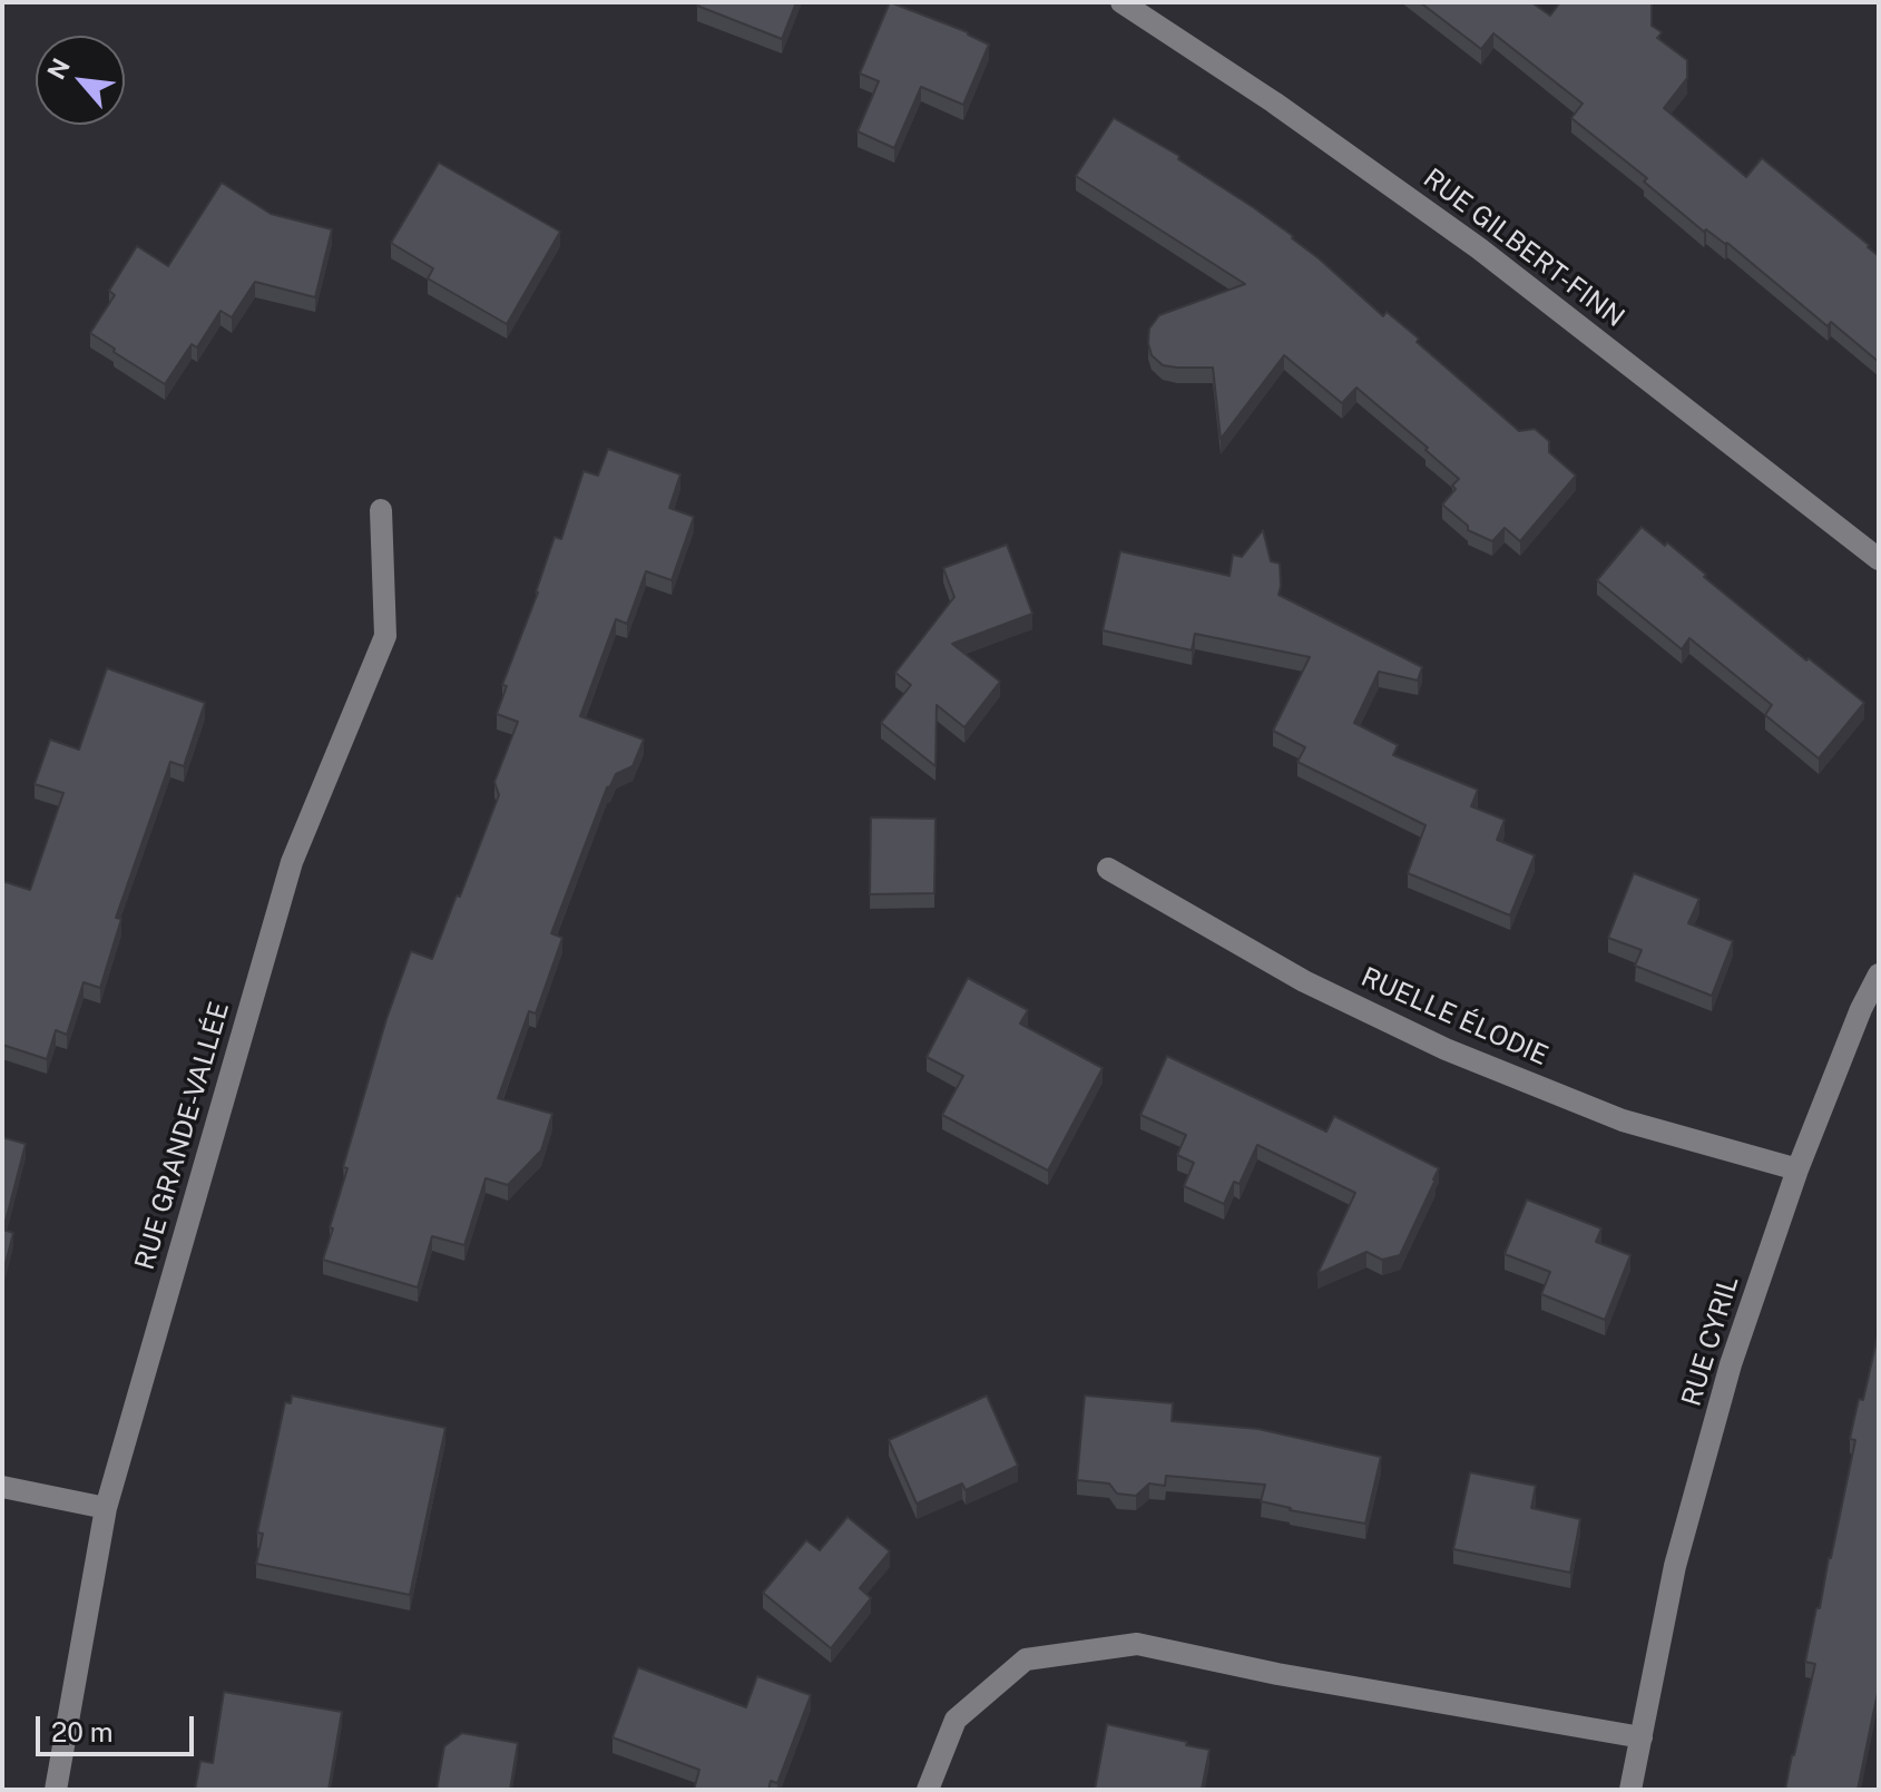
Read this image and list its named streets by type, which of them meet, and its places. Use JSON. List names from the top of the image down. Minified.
{"streets":{"street":["RUE GILBERT-FINN","RUELLE ÉLODIE","RUE GRANDE-VALLÉE","RUE CYRIL"]},"crossings":[["RUELLE ÉLODIE","RUE CYRIL"]],"scale_bar":"20 m","north":"top left"}
